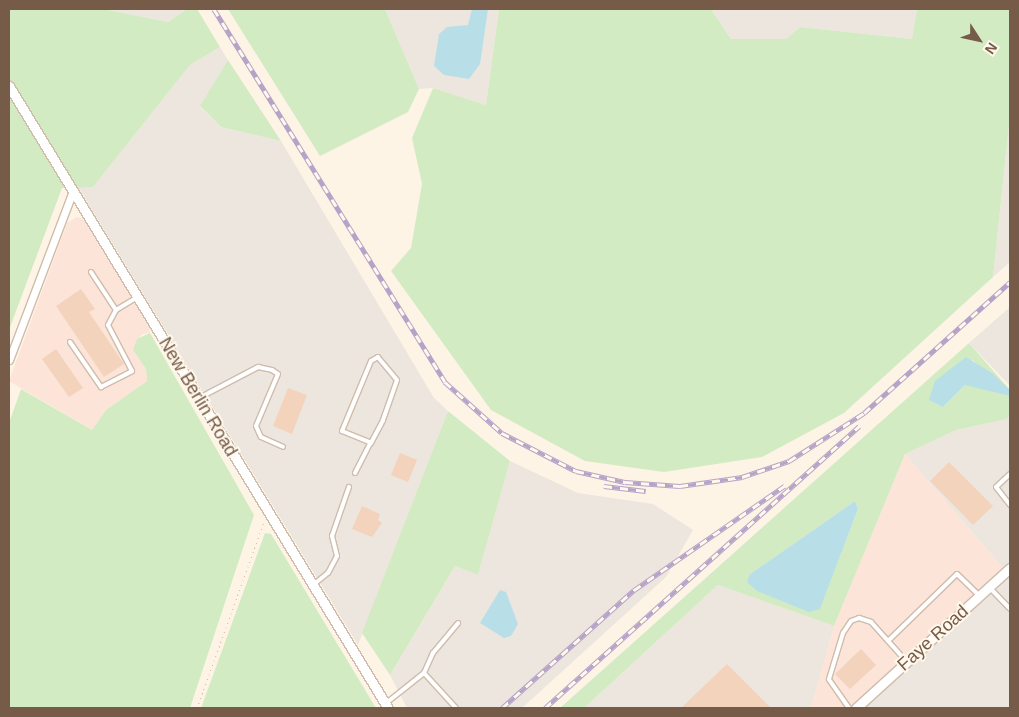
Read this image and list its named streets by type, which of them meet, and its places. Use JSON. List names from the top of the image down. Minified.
{"streets":{"street":["New Berlin Road","Faye Road"]},"north":"bottom right"}
